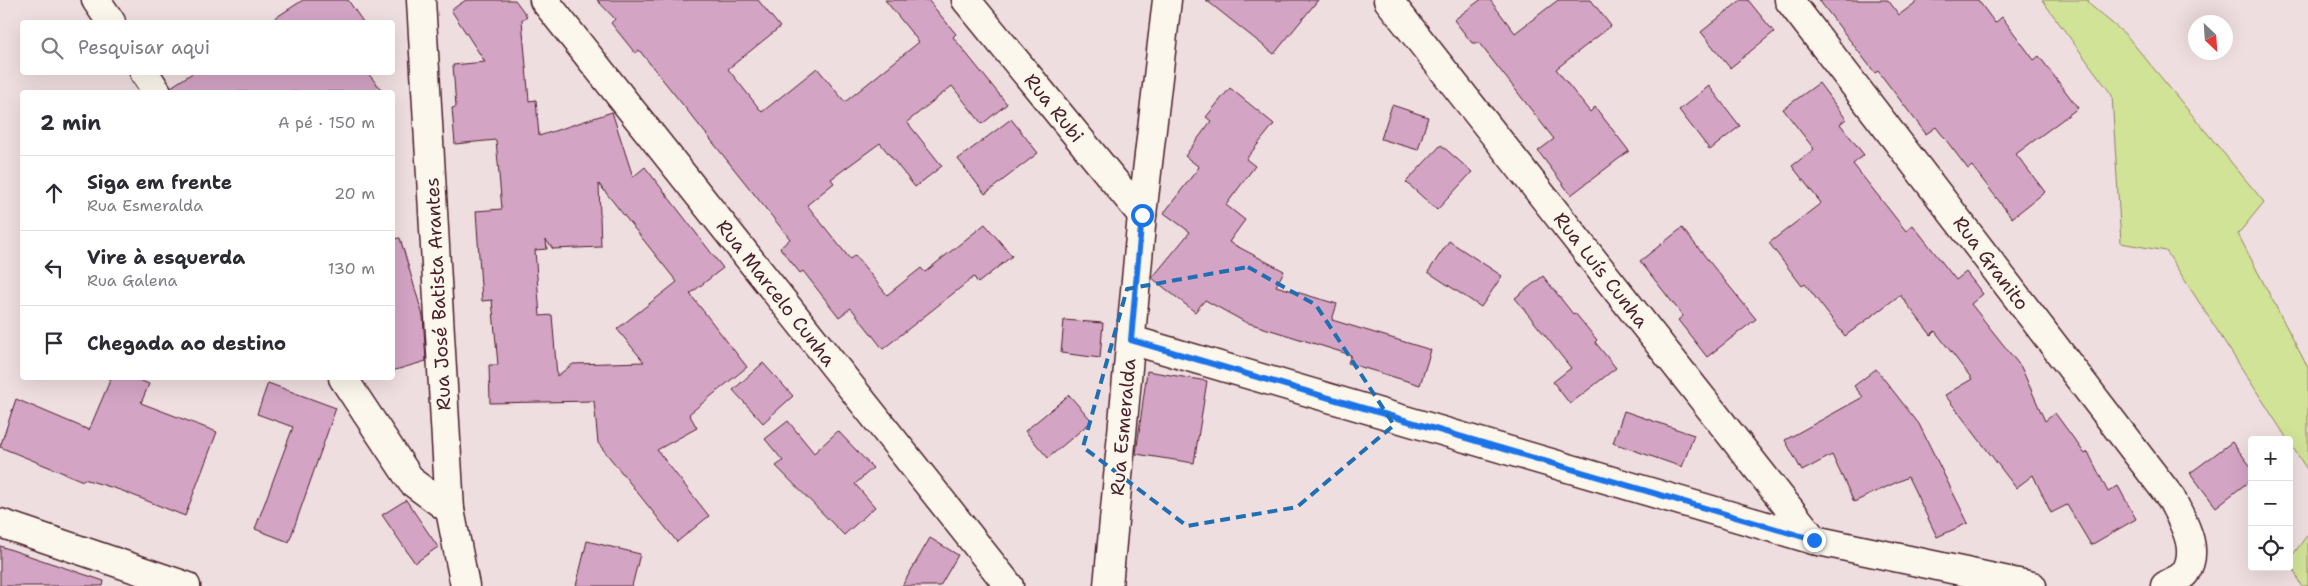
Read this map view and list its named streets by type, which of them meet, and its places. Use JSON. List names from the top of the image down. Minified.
{"streets":{"street":["Rua Rubi","Rua Granito","Rua Luís Cunha","Rua Marcelo Cunha","Rua José Batista Arantes","Rua Esmeralda"]},"crossings":[["Rua Rubi","Rua Esmeralda"]],"north":"bottom right","page":{"search":"Pesquisar aqui","heading":["2 min","A pé · 150 m"],"list":[["Siga em frente","Rua Esmeralda","20 m"],["Vire à esquerda","Rua Galena","130 m"],"Chegada ao destino"],"map_buttons":["+","−"]}}
